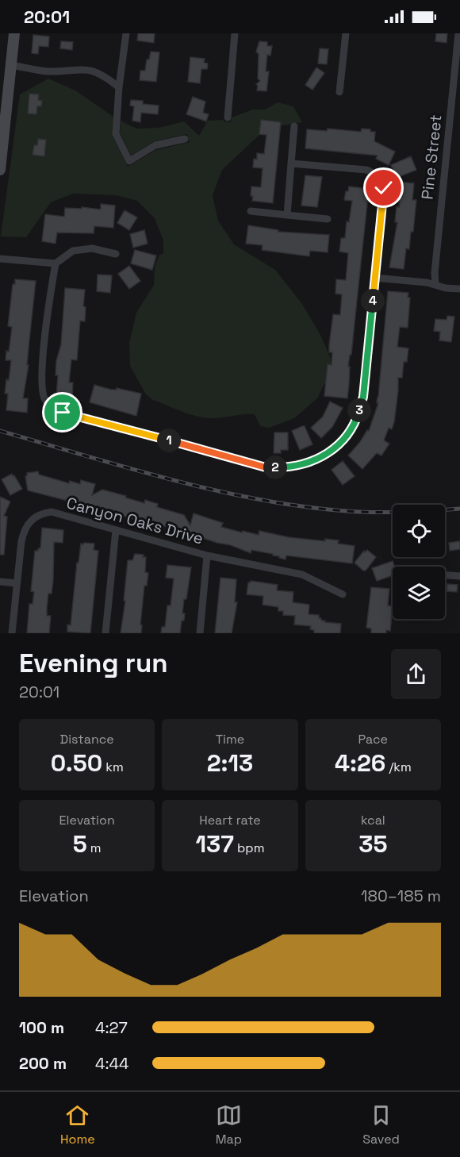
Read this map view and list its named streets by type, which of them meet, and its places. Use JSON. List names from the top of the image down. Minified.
{"streets":{"street":["Pine Street","Canyon Oaks Drive"]},"page":{"status":"20:01","pins":["4","3","1","2"],"heading":["Evening run","20:01"],"stats":[["Distance","0.50 km"],["Time","2:13"],["Pace","4:26 /km"],["Elevation","5 m"],["Heart rate","137 bpm"],["kcal","35"]],"chart":["Elevation","180–185 m"],"list":[{"name":"100 m","note":"4:27"},{"name":"200 m","note":"4:44"}],"tabs":["Home","Map","Saved"]}}
